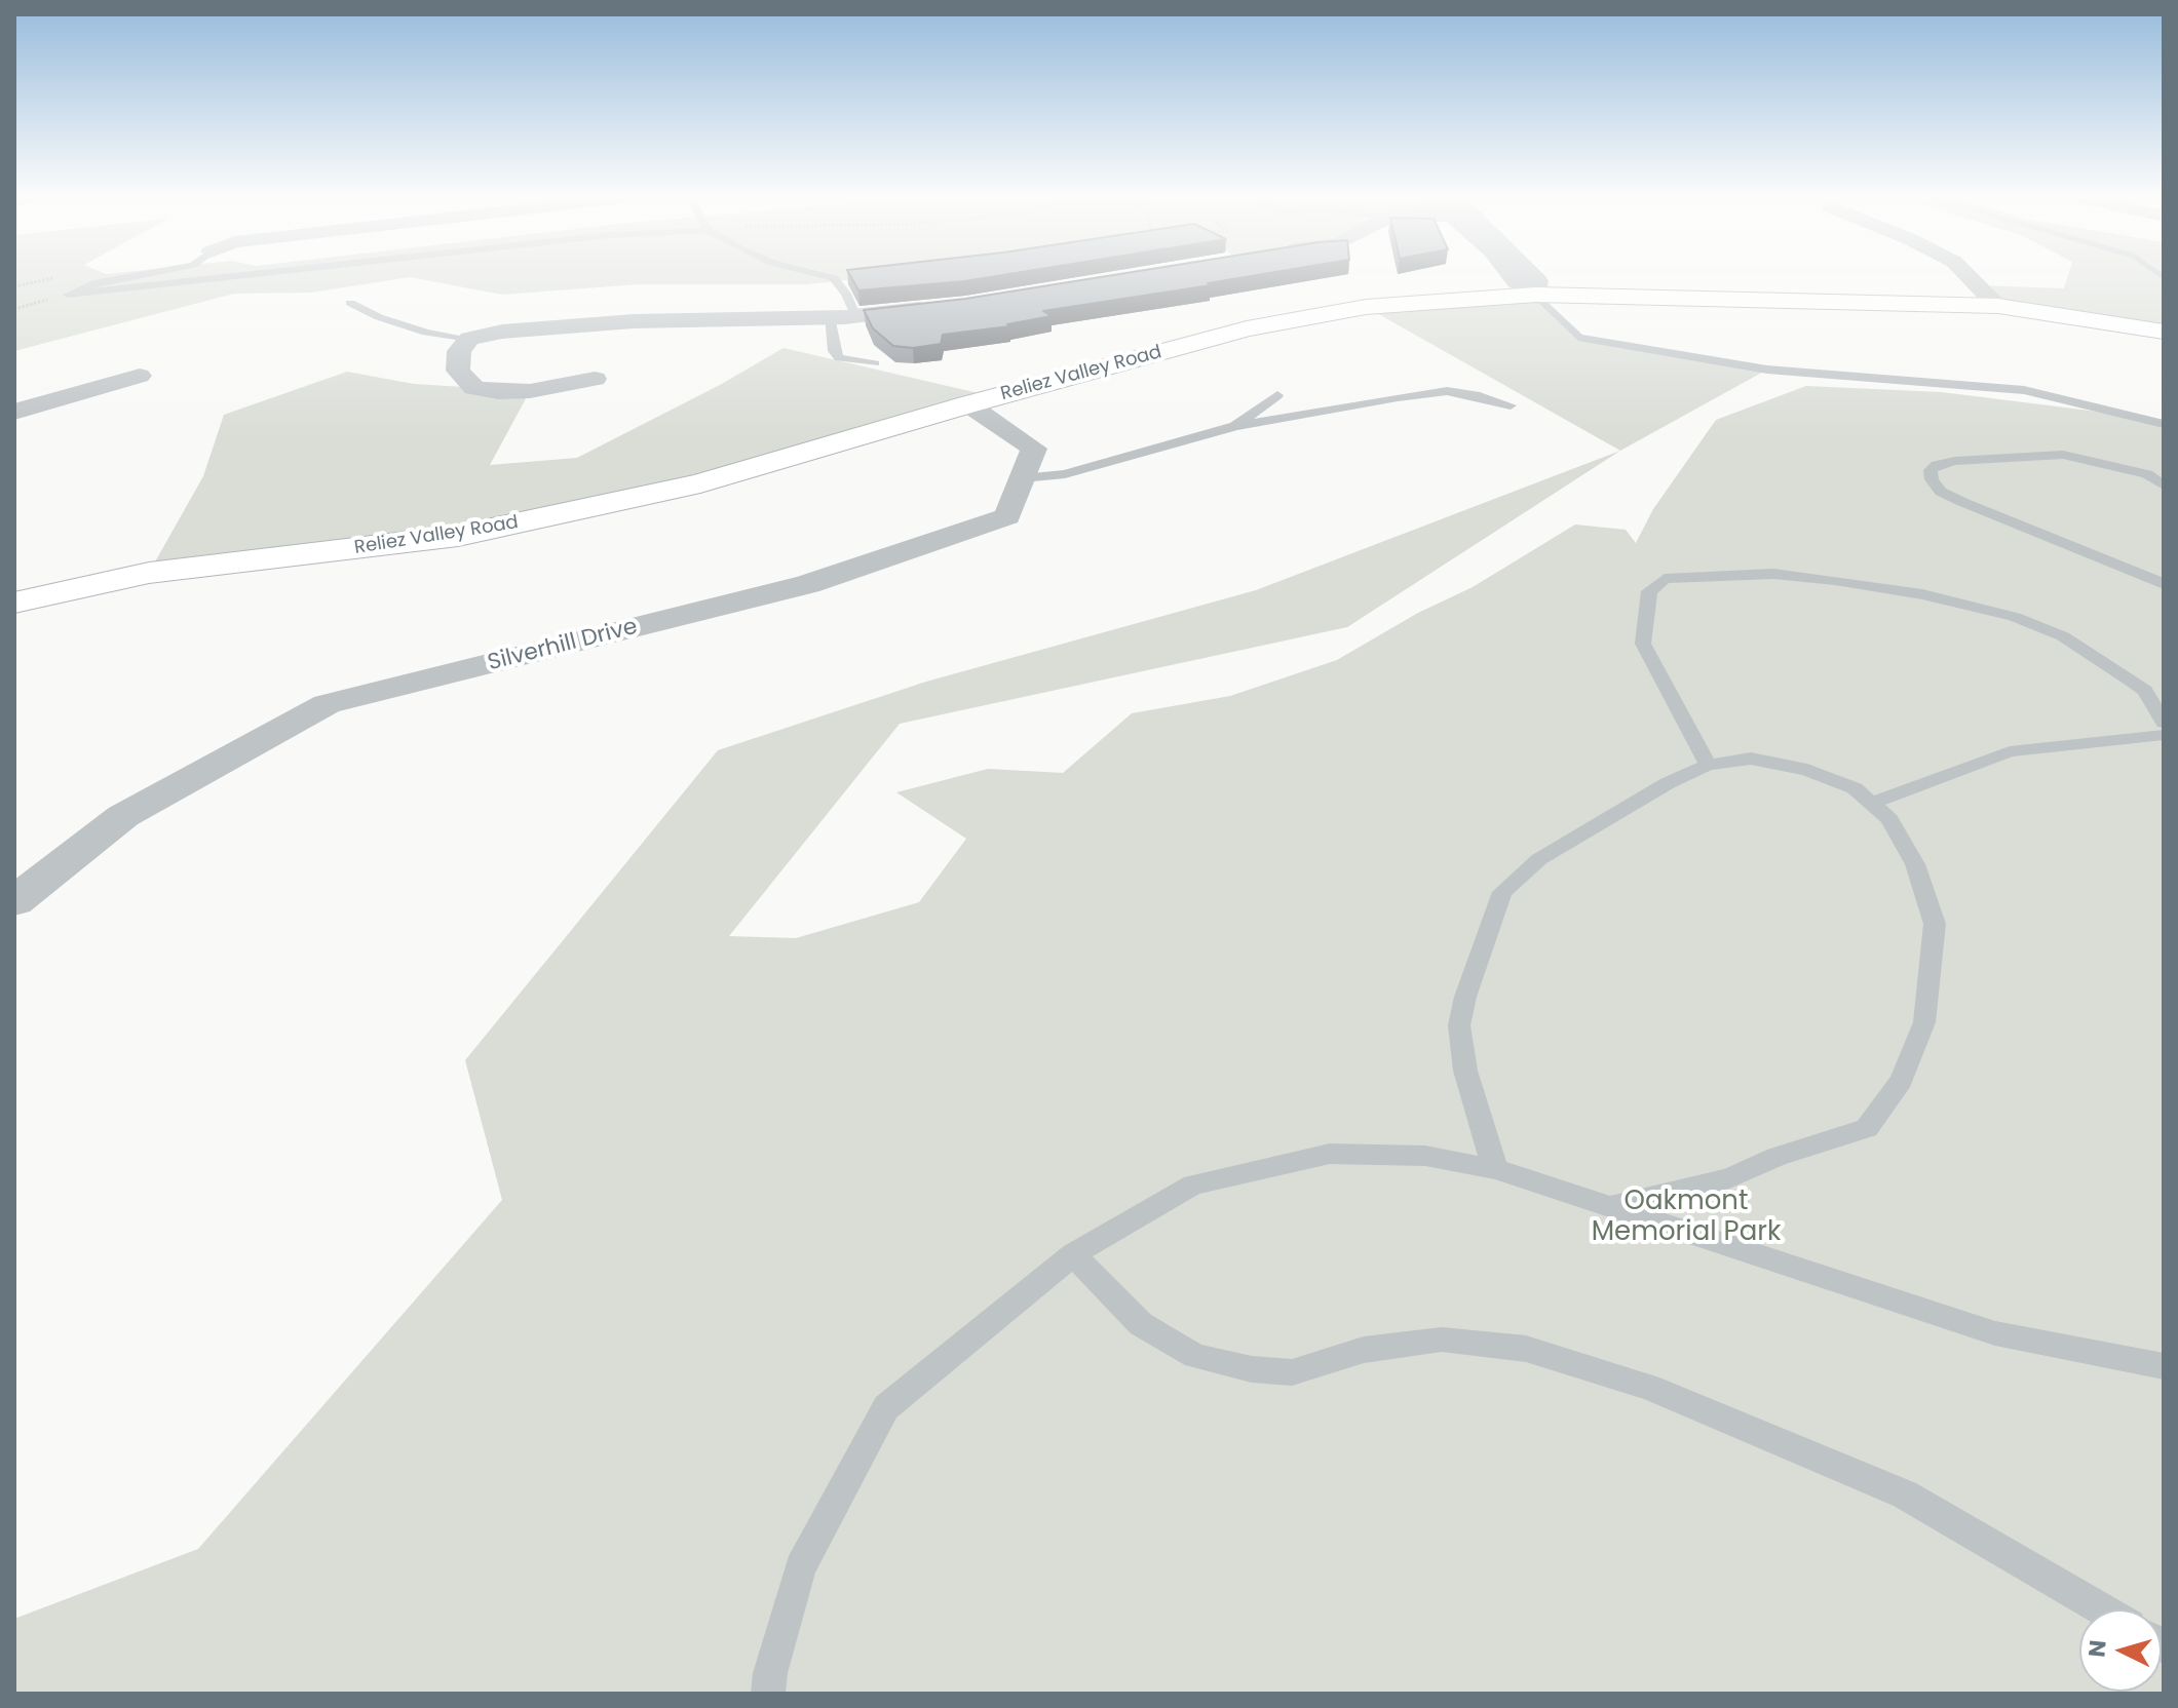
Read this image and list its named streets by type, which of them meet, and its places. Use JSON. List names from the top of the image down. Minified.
{"streets":{"main road":["Reliez Valley Road"],"street":["Silverhill Drive"]},"crossings":[["Reliez Valley Road","Silverhill Drive"]],"parks":["Oakmont Memorial Park"],"north":"left"}
